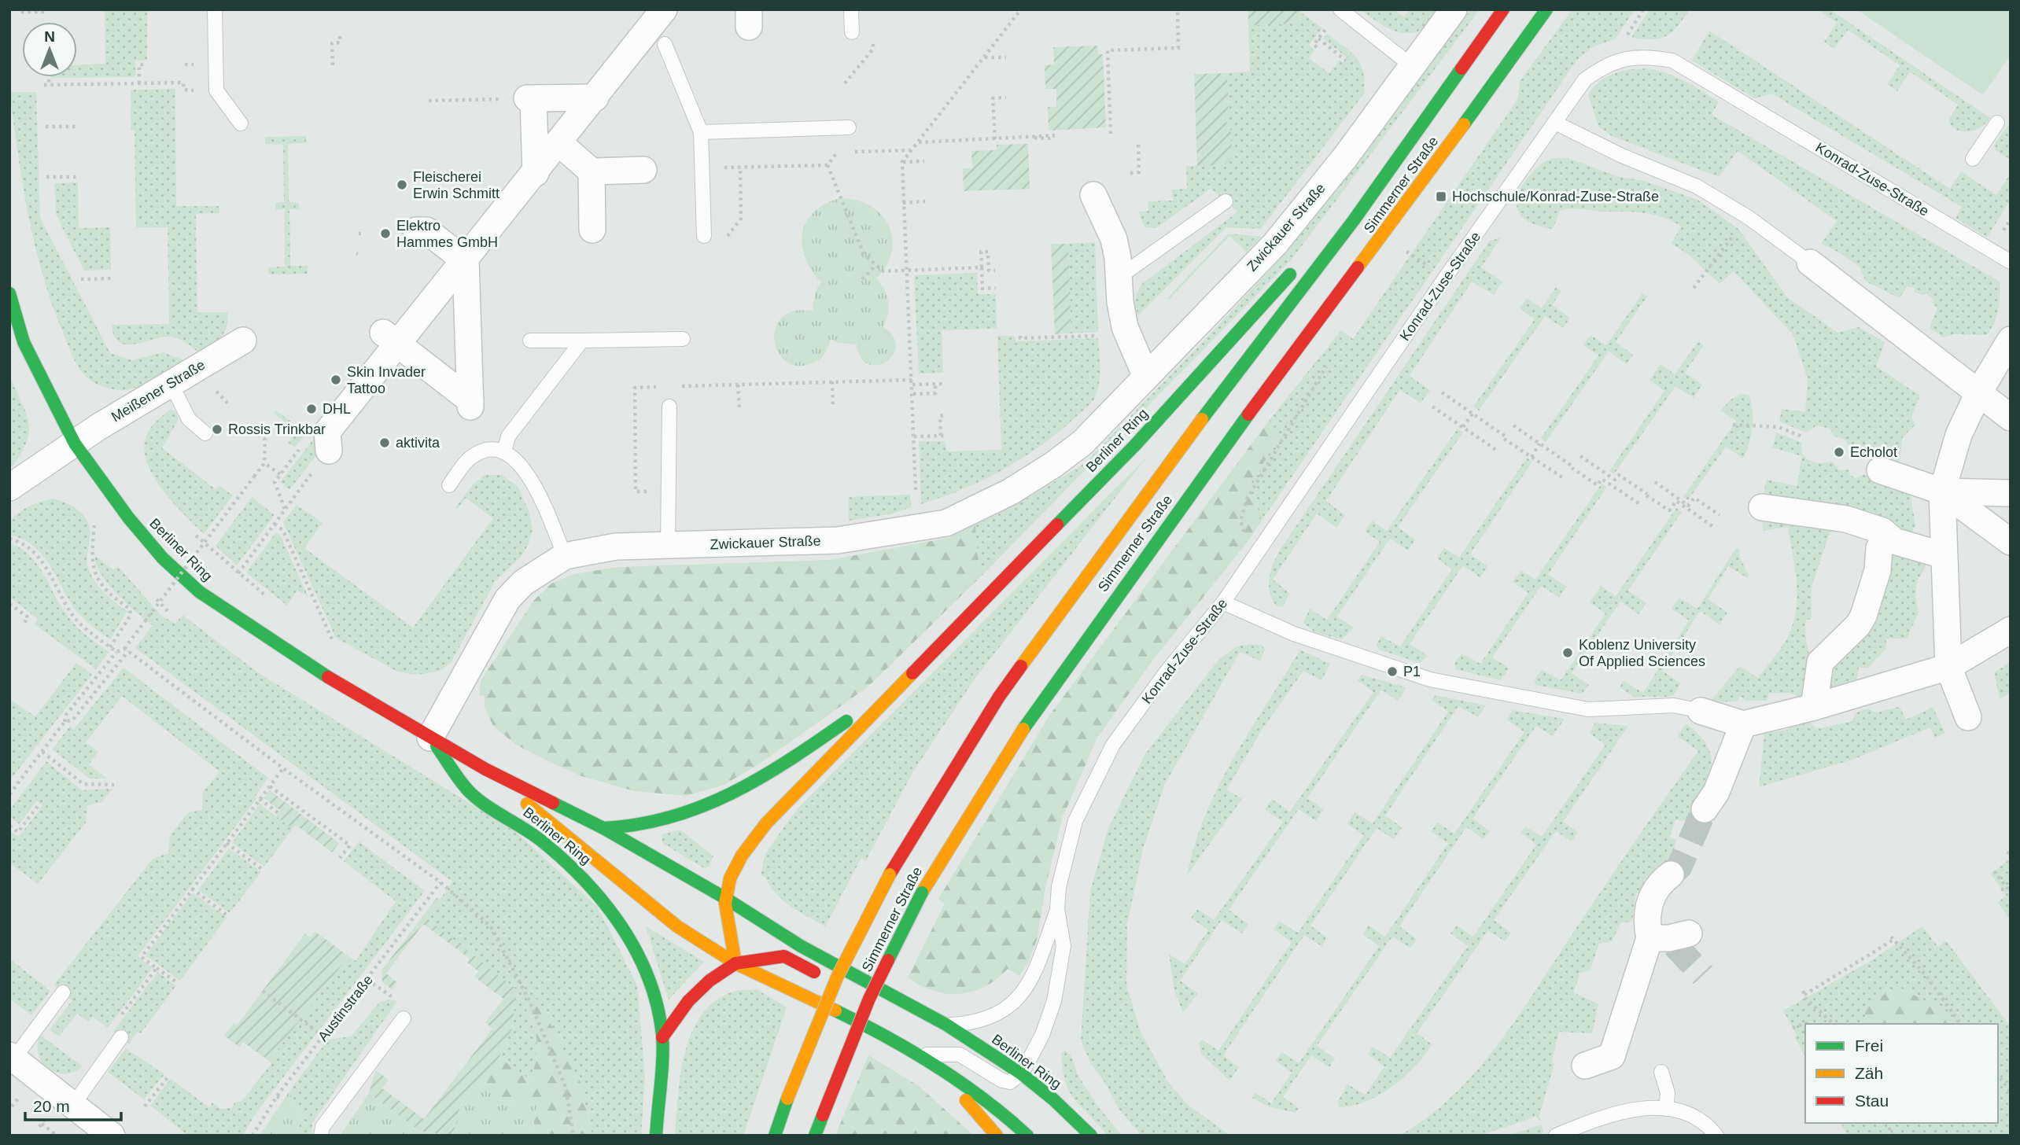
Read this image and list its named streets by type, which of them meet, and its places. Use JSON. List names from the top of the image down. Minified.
{"streets":{"street":["Simmerner Straße","Zwickauer Straße","Meißener Straße","Berliner Ring"],"lane":["Konrad-Zuse-Straße"],"path":["Austinstraße"]},"crossings":[["Konrad-Zuse-Straße","Berliner Ring"],["Zwickauer Straße","Berliner Ring"],["Meißener Straße","Berliner Ring"]],"places":{"other":["Fleischerei Erwin Schmitt","Elektro Hammes GmbH","Skin Invader Tattoo","DHL","Rossis Trinkbar","aktivita","Echolot","Koblenz University Of Applied Sciences","P1"],"transit":["Hochschule/Konrad-Zuse-Straße"]},"legend":["Frei","Zäh","Stau"],"scale_bar":"20 m","north":"top"}
